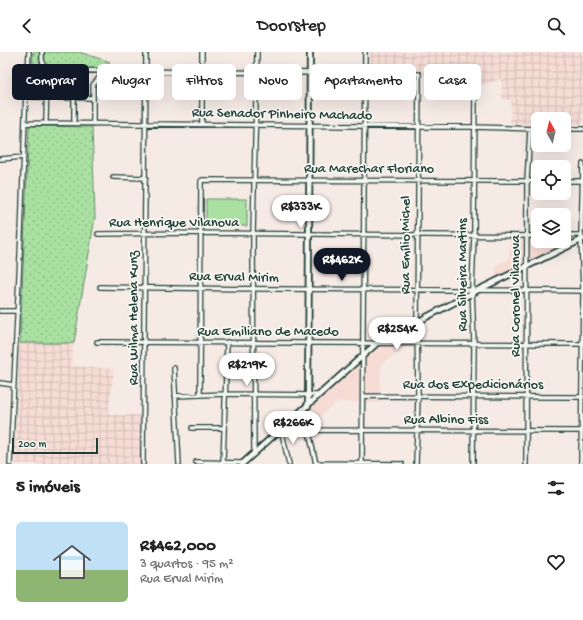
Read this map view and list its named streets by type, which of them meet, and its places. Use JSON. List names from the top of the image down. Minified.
{"streets":{"street":["Rua Senador Pinheiro Machado","Rua Marechar Floriano","Rua Henrique Vilanova","Rua Emílio Michel","Rua Silveira Martins","Rua Erval Mirim","Rua Coronel Vilanova","Rua Wilma Helena Kunz","Rua Emiliano de Macedo","Rua dos Expedicionários","Rua Albino Fiss"]},"crossings":[["Rua Senador Pinheiro Machado","Rua Emílio Michel"],["Rua Senador Pinheiro Machado","Rua Silveira Martins"],["Rua Senador Pinheiro Machado","Rua Coronel Vilanova"],["Rua Senador Pinheiro Machado","Rua Wilma Helena Kunz"],["Rua Marechar Floriano","Rua Henrique Vilanova"],["Rua Marechar Floriano","Rua Emílio Michel"],["Rua Marechar Floriano","Rua Silveira Martins"],["Rua Marechar Floriano","Rua Coronel Vilanova"],["Rua Henrique Vilanova","Rua Emílio Michel"],["Rua Henrique Vilanova","Rua Silveira Martins"],["Rua Henrique Vilanova","Rua Coronel Vilanova"],["Rua Henrique Vilanova","Rua Wilma Helena Kunz"],["Rua Emílio Michel","Rua Erval Mirim"],["Rua Emílio Michel","Rua Emiliano de Macedo"],["Rua Emílio Michel","Rua dos Expedicionários"],["Rua Emílio Michel","Rua Albino Fiss"],["Rua Silveira Martins","Rua Erval Mirim"],["Rua Silveira Martins","Rua Emiliano de Macedo"],["Rua Silveira Martins","Rua dos Expedicionários"],["Rua Silveira Martins","Rua Albino Fiss"],["Rua Erval Mirim","Rua Wilma Helena Kunz"],["Rua Coronel Vilanova","Rua Emiliano de Macedo"],["Rua Coronel Vilanova","Rua dos Expedicionários"],["Rua Coronel Vilanova","Rua Albino Fiss"],["Rua Wilma Helena Kunz","Rua Emiliano de Macedo"]],"scale_bar":"200 m","north":"top","page":{"header":"Doorstep","chip":["Comprar","Alugar","Filtros","Novo","Apartamento","Casa"],"price":["R$333K","R$462K","R$254K","R$219K","R$266K"],"scale":"200 m","heading":"5 imóveis","list":[{"name":"R$462,000","note":"3 quartos · 95 m² · Rua Erval Mirim"}]}}
